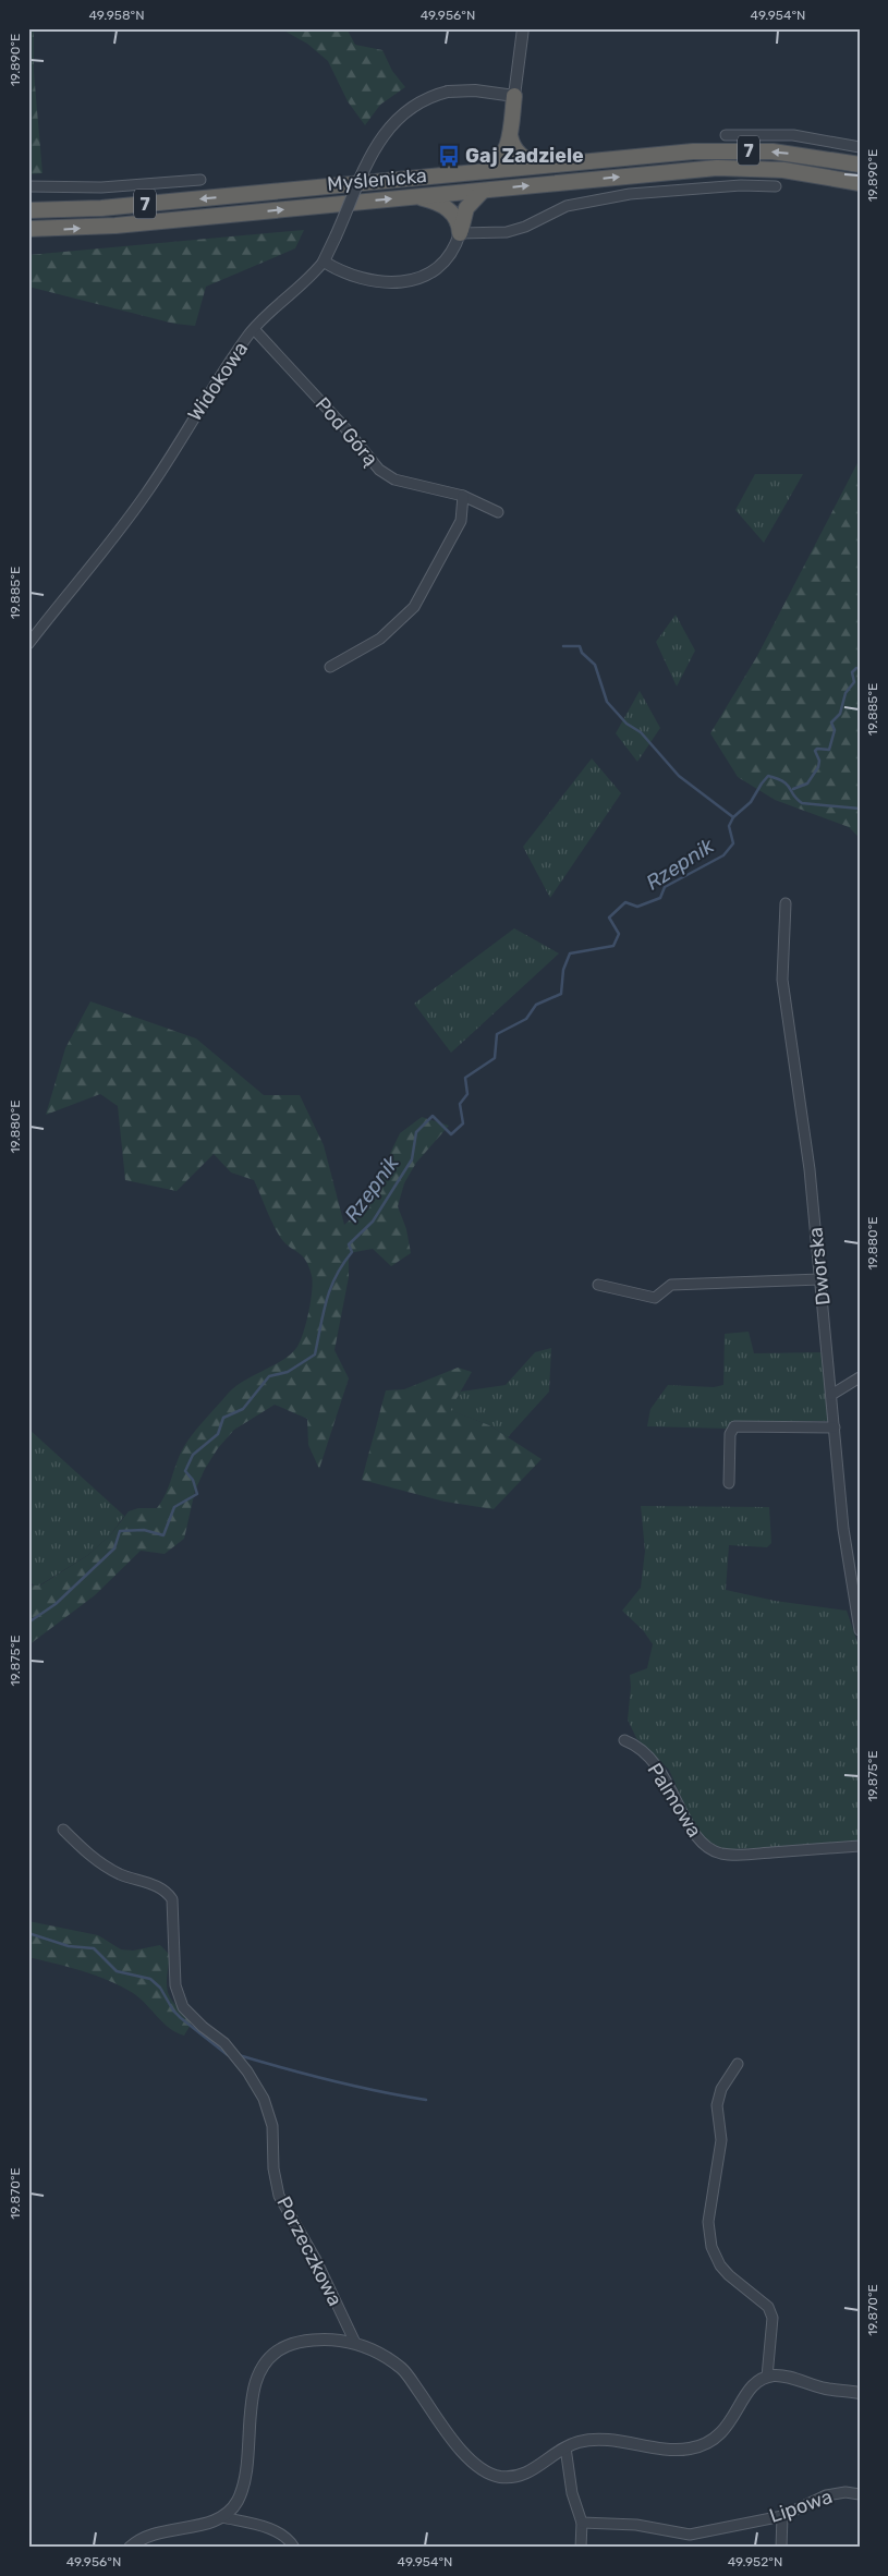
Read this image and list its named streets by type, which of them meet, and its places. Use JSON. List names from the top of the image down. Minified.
{"streets":{"highway":["7","Myślenicka"],"street":["Widokowa","Pod Górą","Dworska","Palmowa","Porzeczkowa","Lipowa"]},"crossings":[["Widokowa","Pod Górą"]],"water":["Rzepnik"],"places":{"bus stop":["Gaj Zadziele"]},"coordinates":["49.958°N","49.956°N","49.954°N","19.890°E","19.885°E","19.880°E","19.875°E","19.870°E","49.952°N"]}
